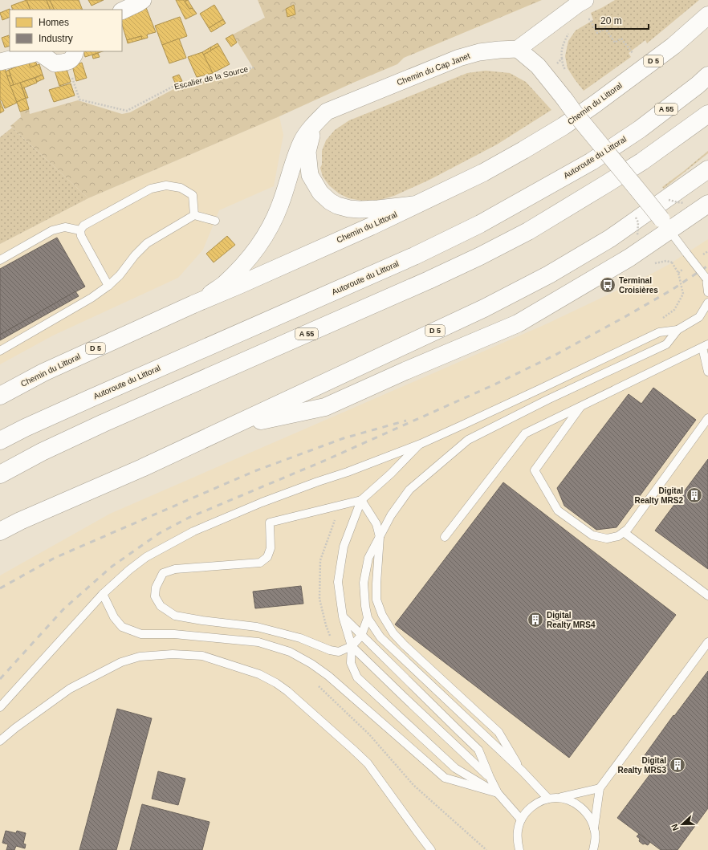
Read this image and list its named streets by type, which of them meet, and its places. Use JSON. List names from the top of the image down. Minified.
{"streets":{"main road":["D 5","Chemin du Littoral","A 55","Autoroute du Littoral"],"street":["Chemin du Cap Janet"],"path":["Escalier de la Source"]},"crossings":[["Chemin du Cap Janet","Chemin du Littoral"]],"places":{"bus stop":["Terminal Croisières"],"building":["Digital Realty MRS2","Digital Realty MRS4","Digital Realty MRS3"]},"legend":["Homes","Industry"],"scale_bar":"20 m","north":"left"}
